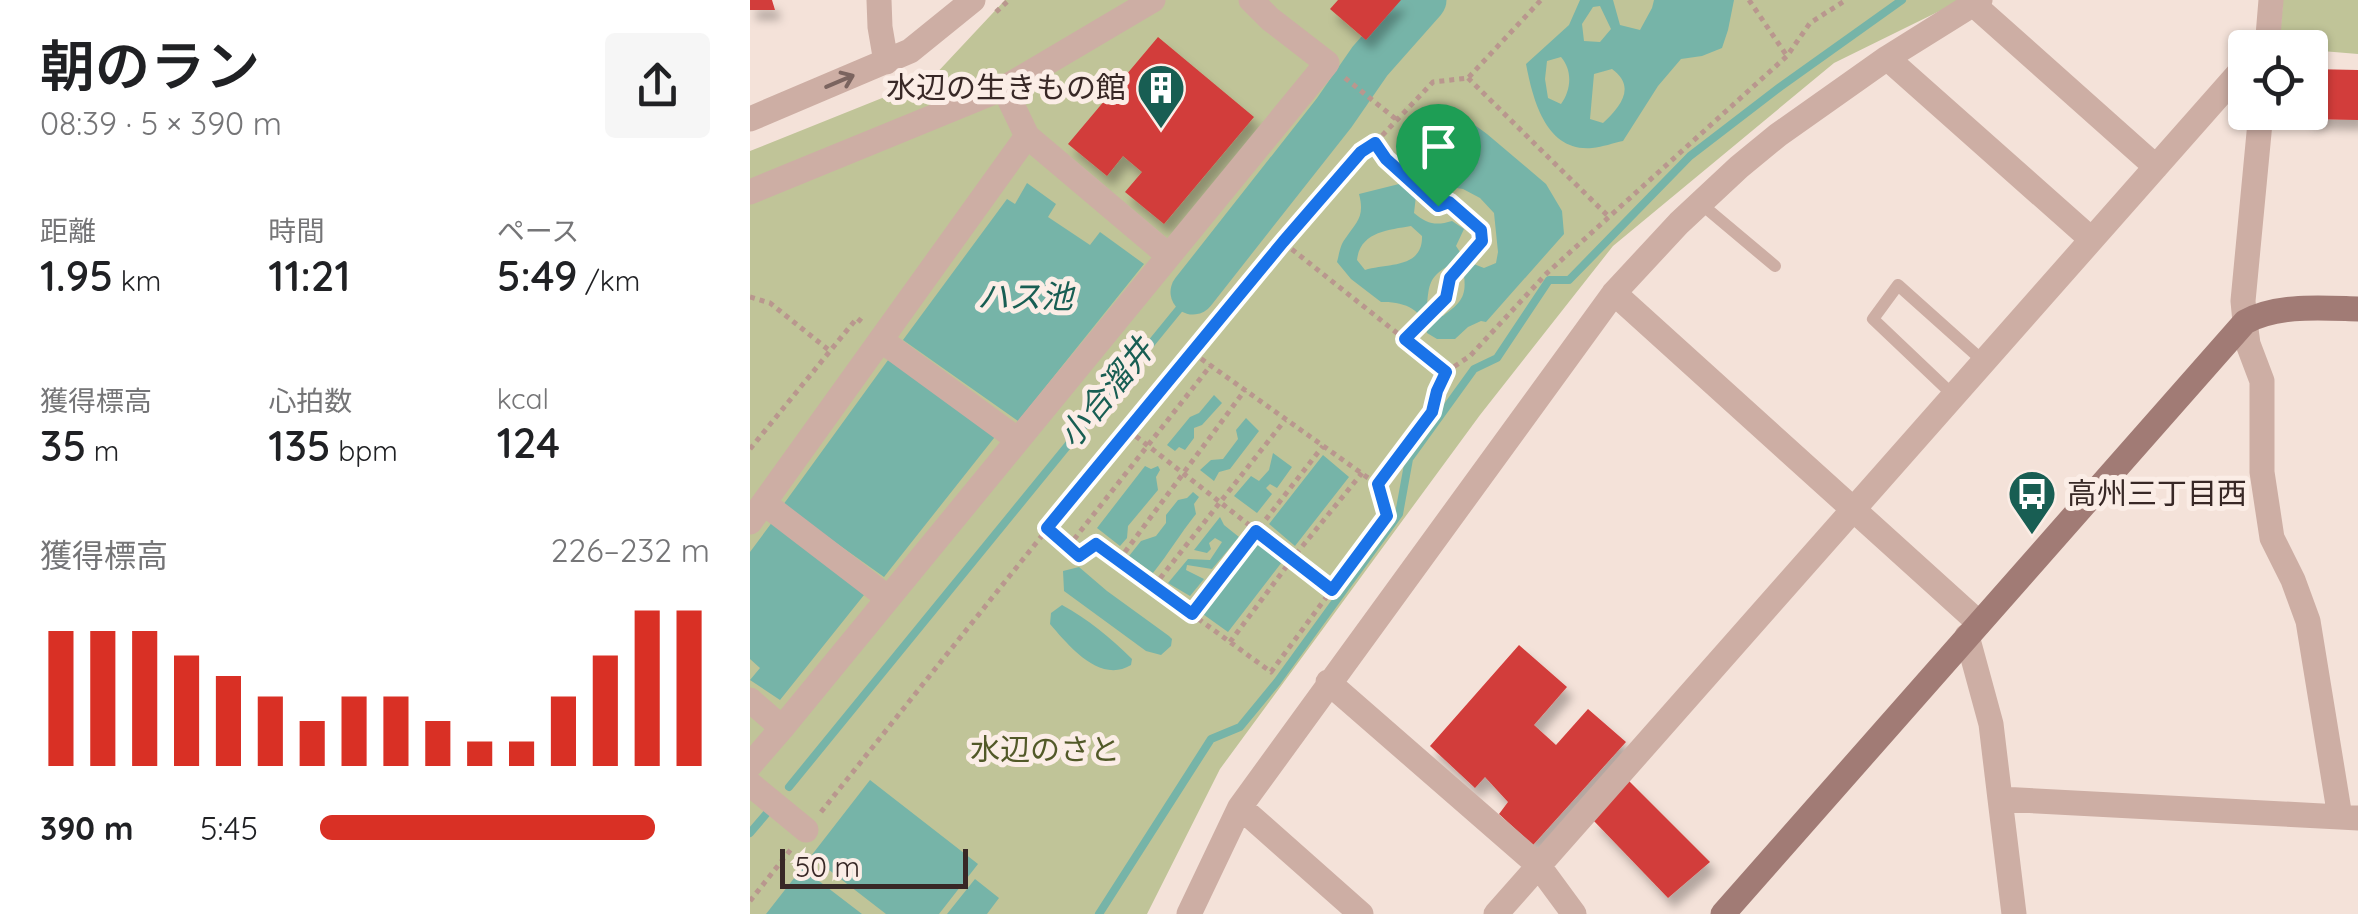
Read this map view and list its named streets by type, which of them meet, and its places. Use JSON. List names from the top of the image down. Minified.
{"water":["ハス池","小合溜井"],"parks":["水辺のさと"],"places":{"building":["水辺の生きもの館"],"bus stop":["高州三丁目西"]},"scale_bar":"50 m","page":{"heading":["朝のラン","08:39 · 5 × 390 m"],"stats":[["距離","1.95 km"],["時間","11:21"],["ペース","5:49 /km"],["獲得標高","35 m"],["心拍数","135 bpm"],["kcal","124"]],"chart":["獲得標高","226–232 m"],"list":[{"name":"390 m","note":"5:45"}],"scale":"50 m"}}
